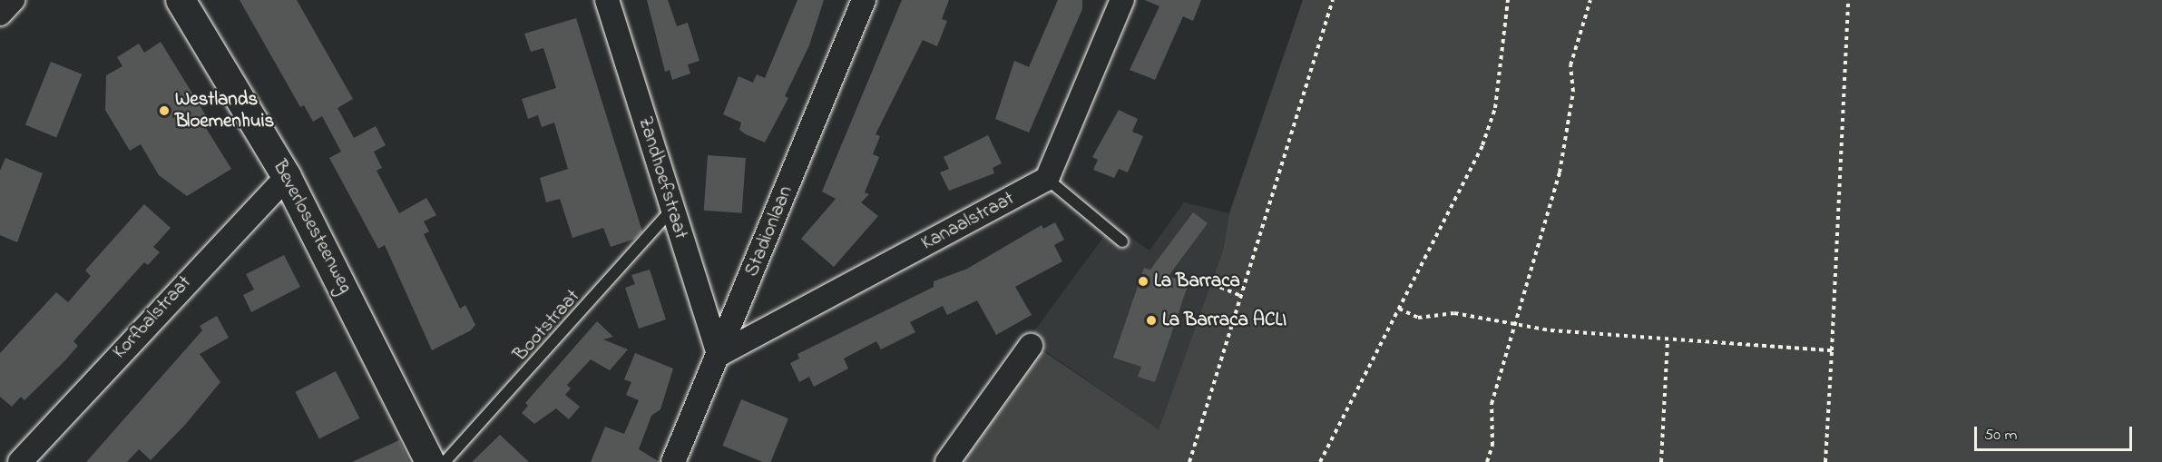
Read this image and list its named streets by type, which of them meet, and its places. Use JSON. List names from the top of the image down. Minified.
{"streets":{"street":["Zandhoefstraat","Kanaalstraat","Beverlosesteenweg","Stadionlaan","Korfbalstraat"],"lane":["Bootstraat"]},"crossings":[["Zandhoefstraat","Kanaalstraat"],["Zandhoefstraat","Stadionlaan"],["Zandhoefstraat","Bootstraat"],["Kanaalstraat","Stadionlaan"],["Beverlosesteenweg","Korfbalstraat"]],"places":["Westlands Bloemenhuis","La Barraca","La Barraca ACLI"],"scale_bar":"50 m"}
